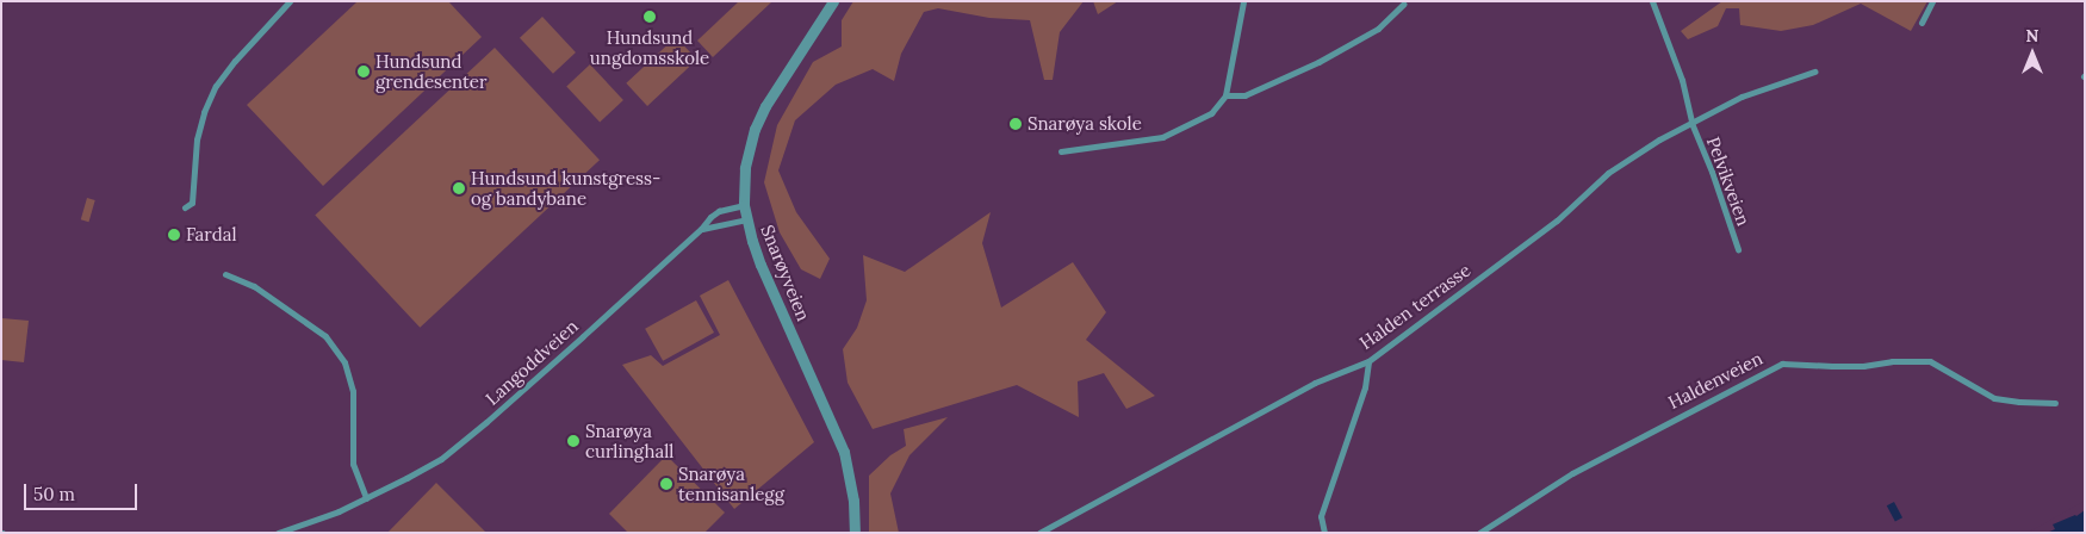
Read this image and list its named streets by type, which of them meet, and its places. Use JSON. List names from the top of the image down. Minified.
{"streets":{"street":["Pelvikveien","Snarøyveien","Halden terrasse","Langoddveien","Haldenveien"]},"crossings":[["Pelvikveien","Halden terrasse"],["Snarøyveien","Langoddveien"]],"places":["Hundsund ungdomsskole","Hundsund grendesenter","Snarøya skole","Hundsund kunstgress- og bandybane","Fardal","Snarøya curlinghall","Snarøya tennisanlegg"],"scale_bar":"50 m","north":"top"}
